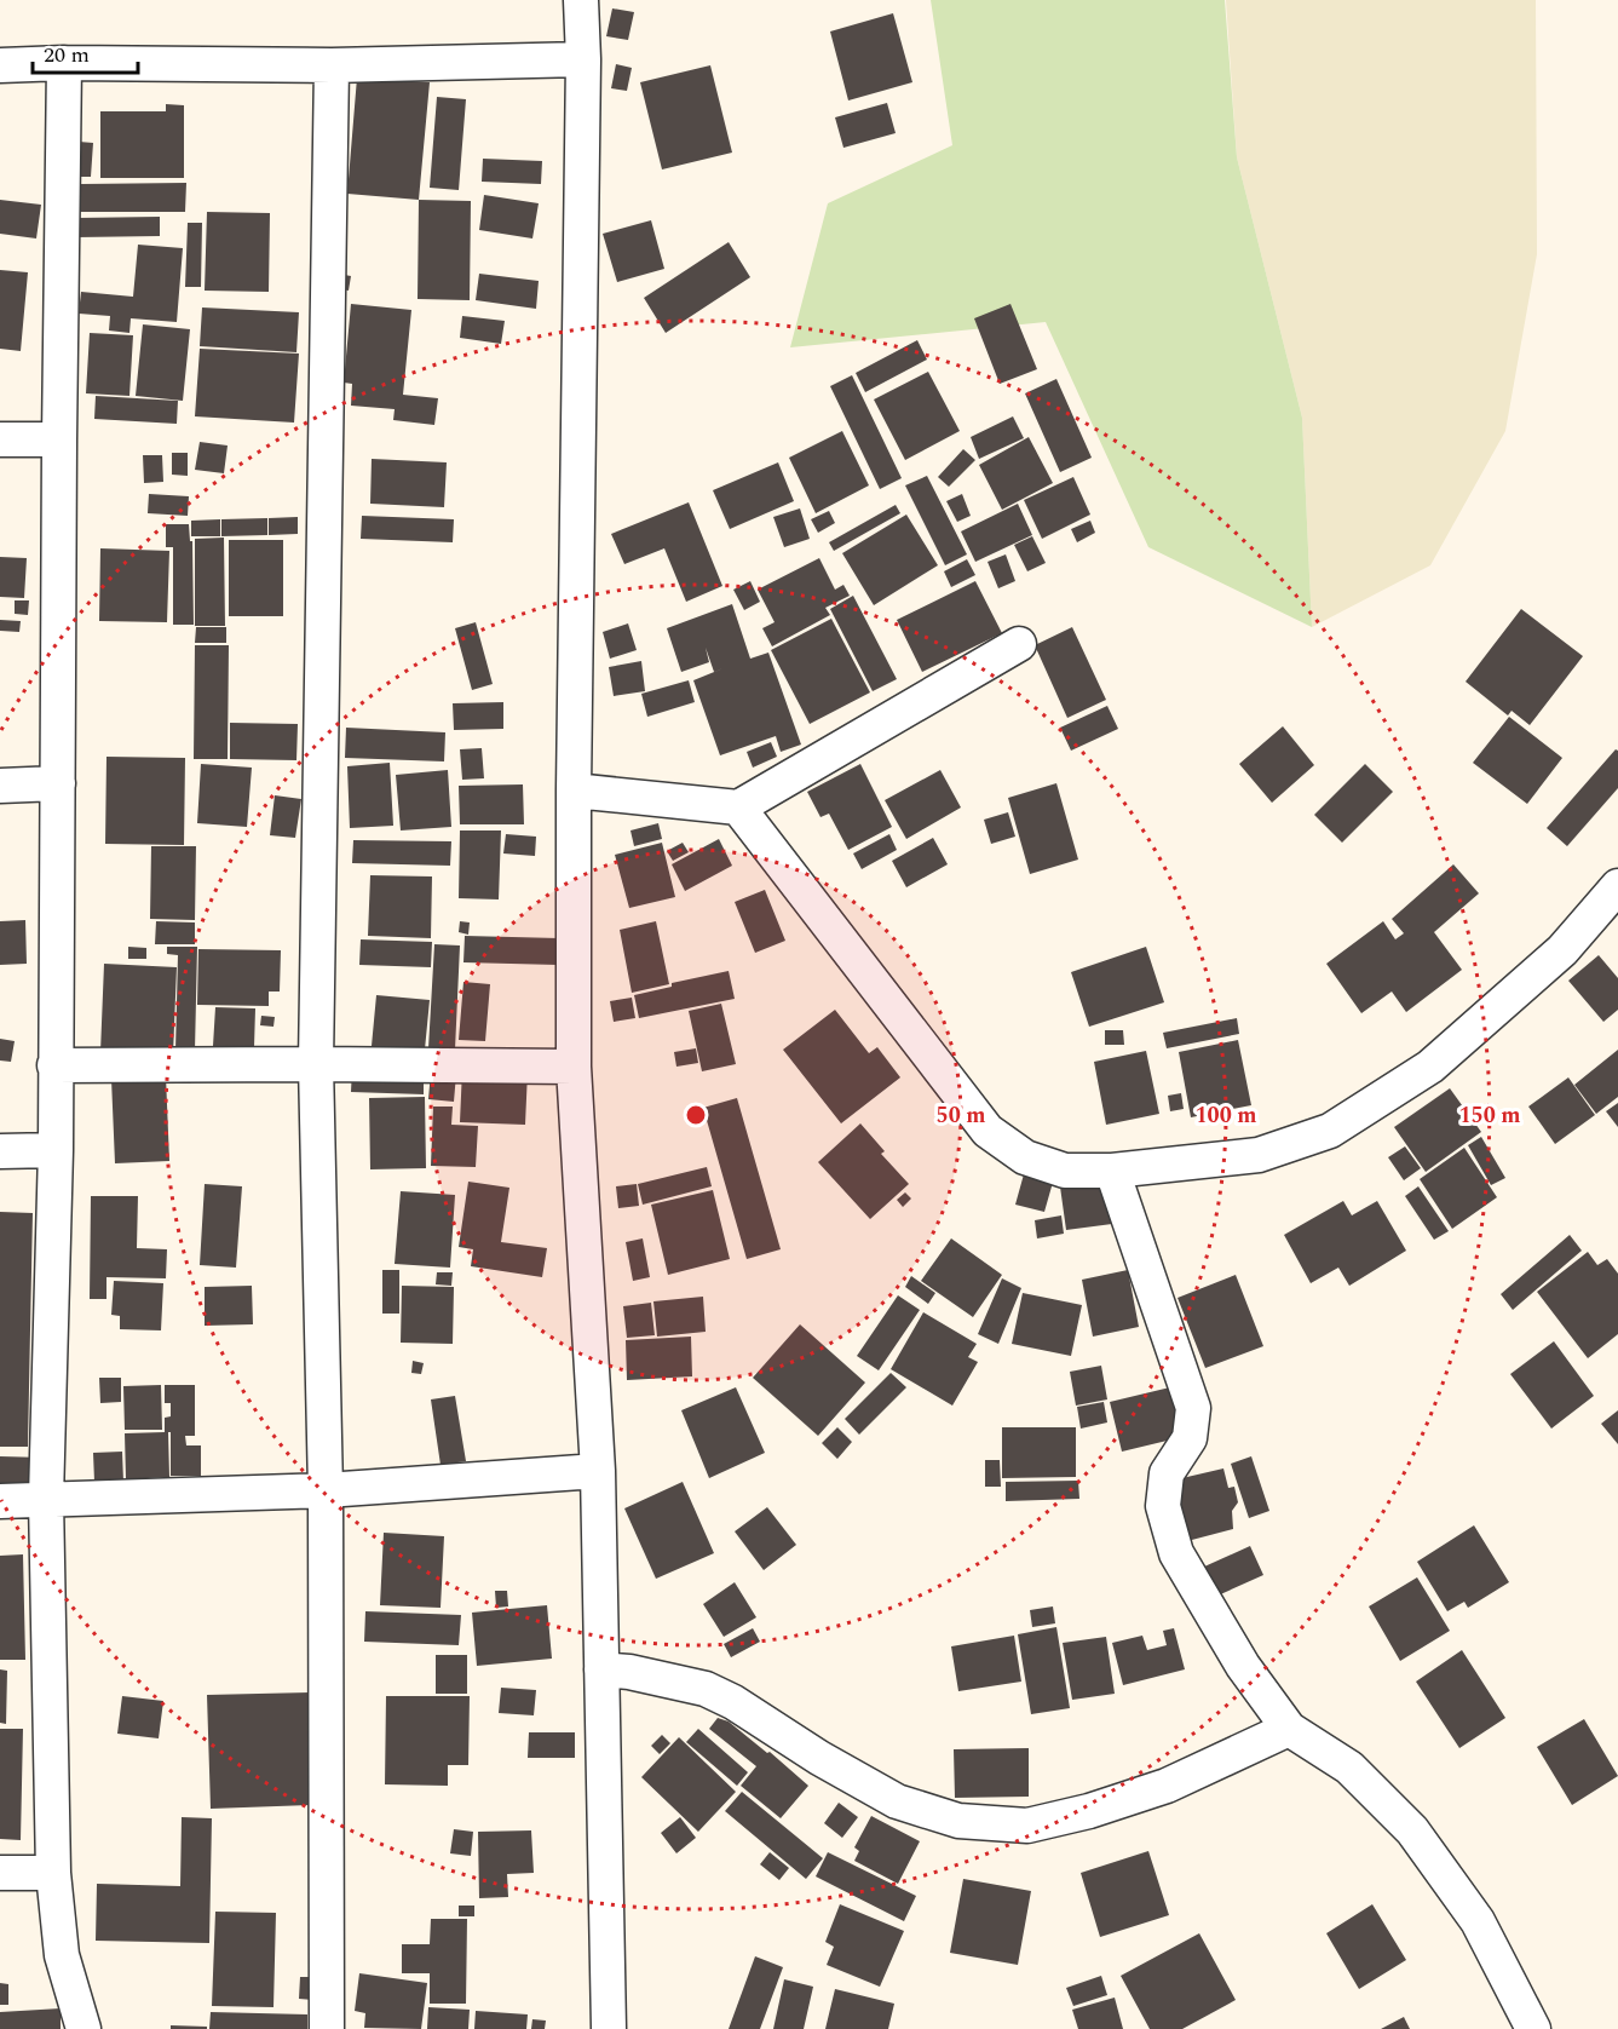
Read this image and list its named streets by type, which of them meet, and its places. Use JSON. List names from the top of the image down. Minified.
{"scale_bar":"20 m","rings":["50 m","100 m","150 m"]}
